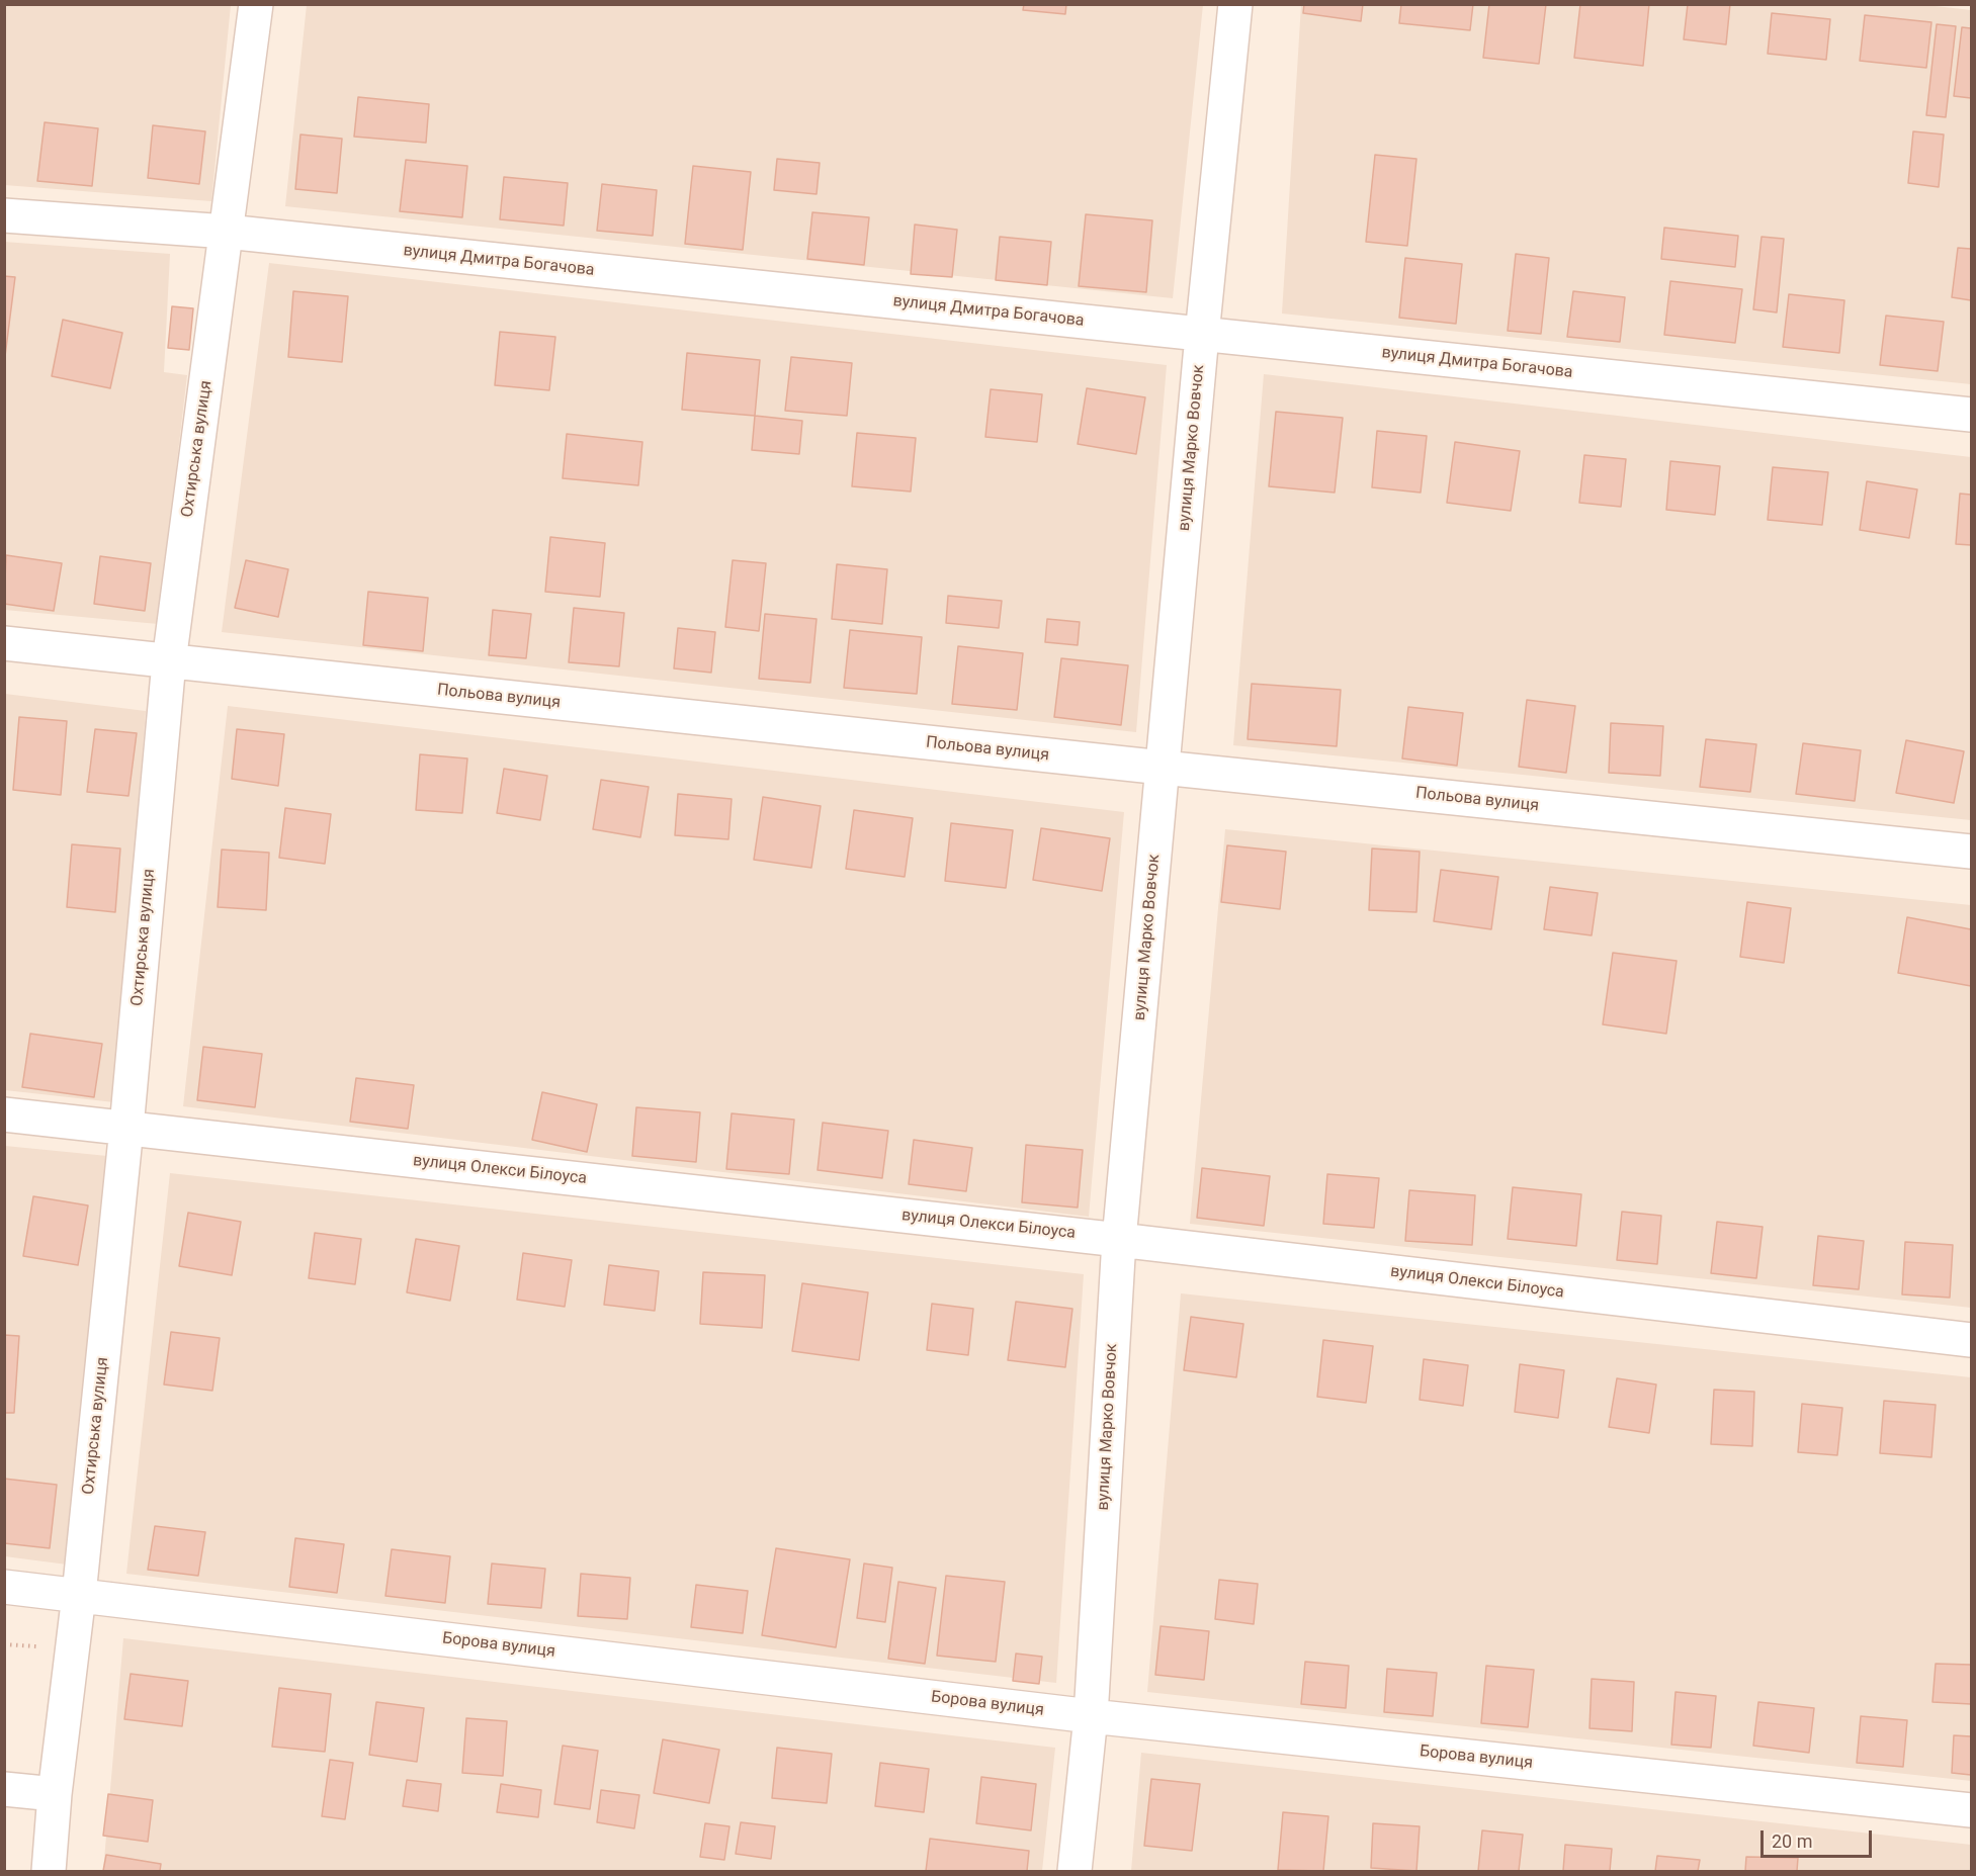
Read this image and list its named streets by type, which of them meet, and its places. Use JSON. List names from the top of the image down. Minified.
{"streets":{"street":["вулиця Дмитра Богачова","вулиця Марко Вовчок","Охтирська вулиця","Польова вулиця","вулиця Олекси Білоуса","Борова вулиця"]},"crossings":[["вулиця Дмитра Богачова","вулиця Марко Вовчок"],["вулиця Дмитра Богачова","Охтирська вулиця"],["вулиця Марко Вовчок","Польова вулиця"],["вулиця Марко Вовчок","вулиця Олекси Білоуса"],["вулиця Марко Вовчок","Борова вулиця"],["Охтирська вулиця","Польова вулиця"],["Охтирська вулиця","вулиця Олекси Білоуса"],["Охтирська вулиця","Борова вулиця"]],"scale_bar":"20 m"}
